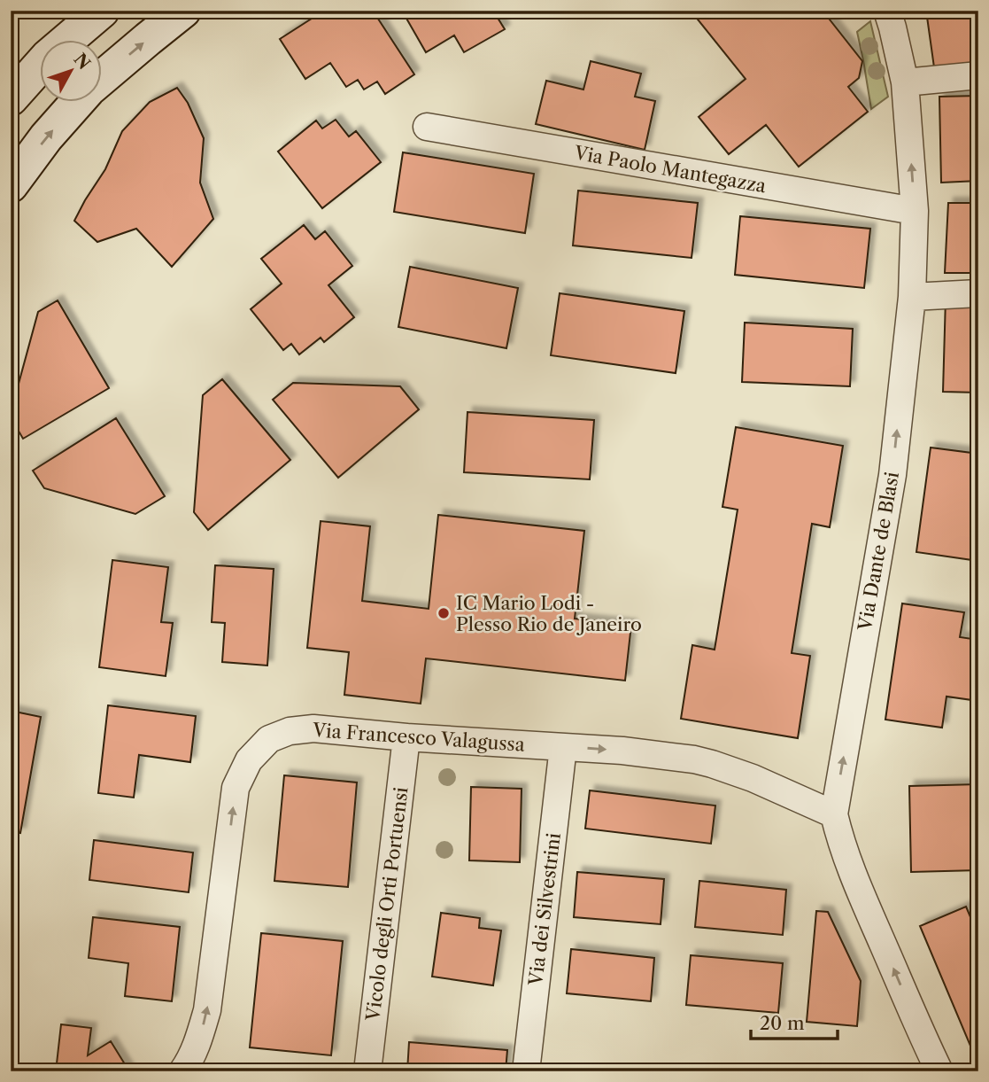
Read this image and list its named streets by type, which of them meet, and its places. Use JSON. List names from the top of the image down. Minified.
{"streets":{"street":["Via Paolo Mantegazza","Via Dante de Blasi","Via Francesco Valagussa","Vicolo degli Orti Portuensi","Via dei Silvestrini"]},"crossings":[["Via Paolo Mantegazza","Via Dante de Blasi"],["Via Dante de Blasi","Via Francesco Valagussa"],["Via Francesco Valagussa","Vicolo degli Orti Portuensi"],["Via Francesco Valagussa","Via dei Silvestrini"]],"one_way":["Via Dante de Blasi"],"places":["IC Mario Lodi - Plesso Rio de Janeiro"],"scale_bar":"20 m","north":"top right"}
